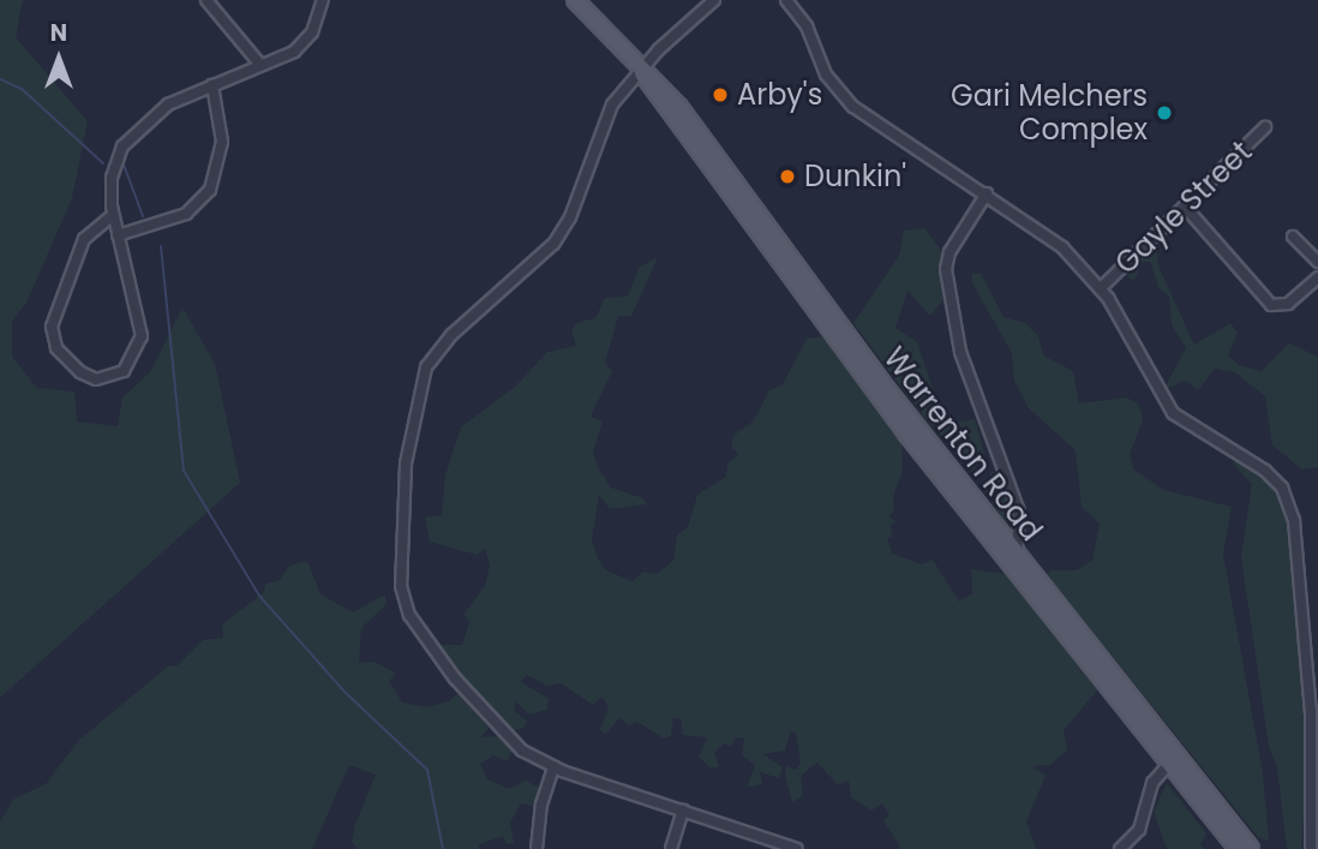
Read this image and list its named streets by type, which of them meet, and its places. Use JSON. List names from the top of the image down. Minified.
{"streets":{"main road":["Warrenton Road"],"street":["Gayle Street"]},"places":["Arby's","Gari Melchers Complex","Dunkin'"],"north":"top"}
